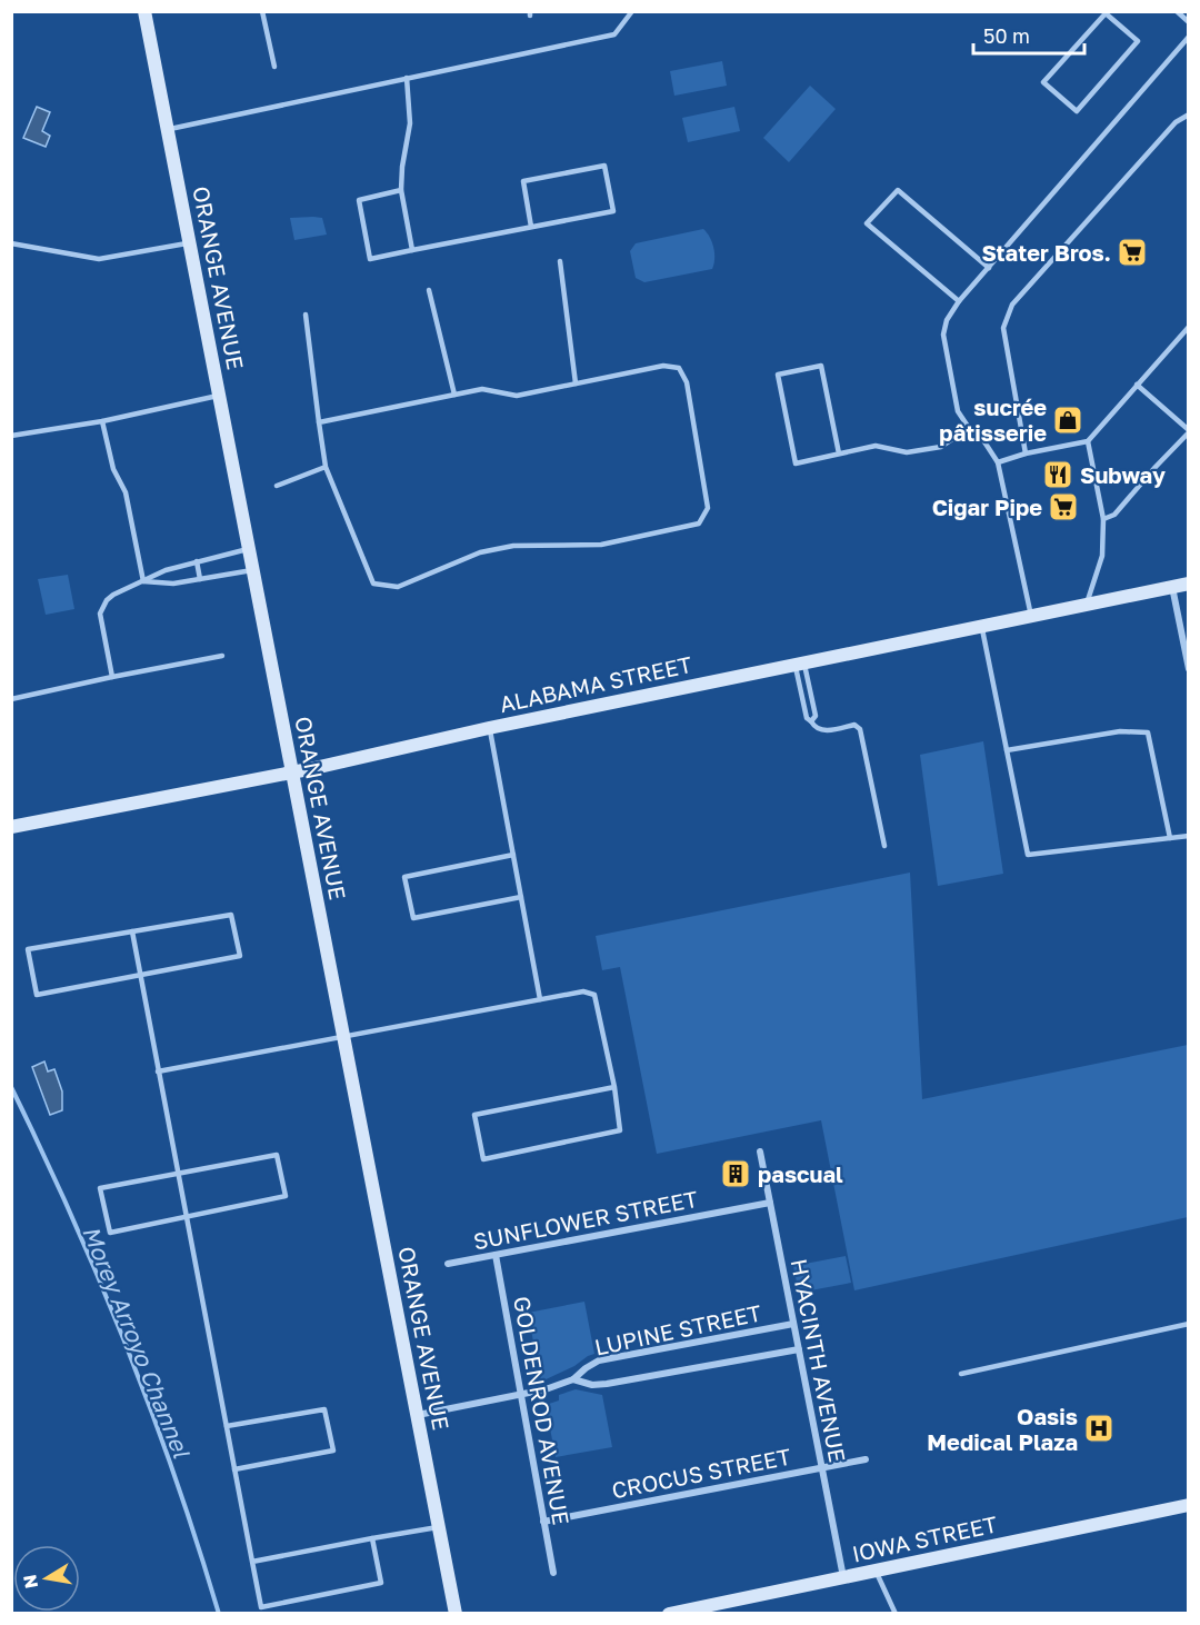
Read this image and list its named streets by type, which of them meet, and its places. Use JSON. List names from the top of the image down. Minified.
{"streets":{"street":["ORANGE AVENUE","ALABAMA STREET","SUNFLOWER STREET","LUPINE STREET","HYACINTH AVENUE","GOLDENROD AVENUE","CROCUS STREET","IOWA STREET"]},"crossings":[["ORANGE AVENUE","ALABAMA STREET"],["ORANGE AVENUE","LUPINE STREET"],["SUNFLOWER STREET","HYACINTH AVENUE"],["SUNFLOWER STREET","GOLDENROD AVENUE"],["LUPINE STREET","HYACINTH AVENUE"],["LUPINE STREET","GOLDENROD AVENUE"],["HYACINTH AVENUE","CROCUS STREET"],["HYACINTH AVENUE","IOWA STREET"],["GOLDENROD AVENUE","CROCUS STREET"]],"water":["Morey Arroyo Channel"],"places":{"supermarket":["Stater Bros.","Cigar Pipe"],"shop":["sucrée pâtisserie"],"restaurant":["Subway"],"building":["pascual"],"hospital":["Oasis Medical Plaza"]},"scale_bar":"50 m","north":"left"}
